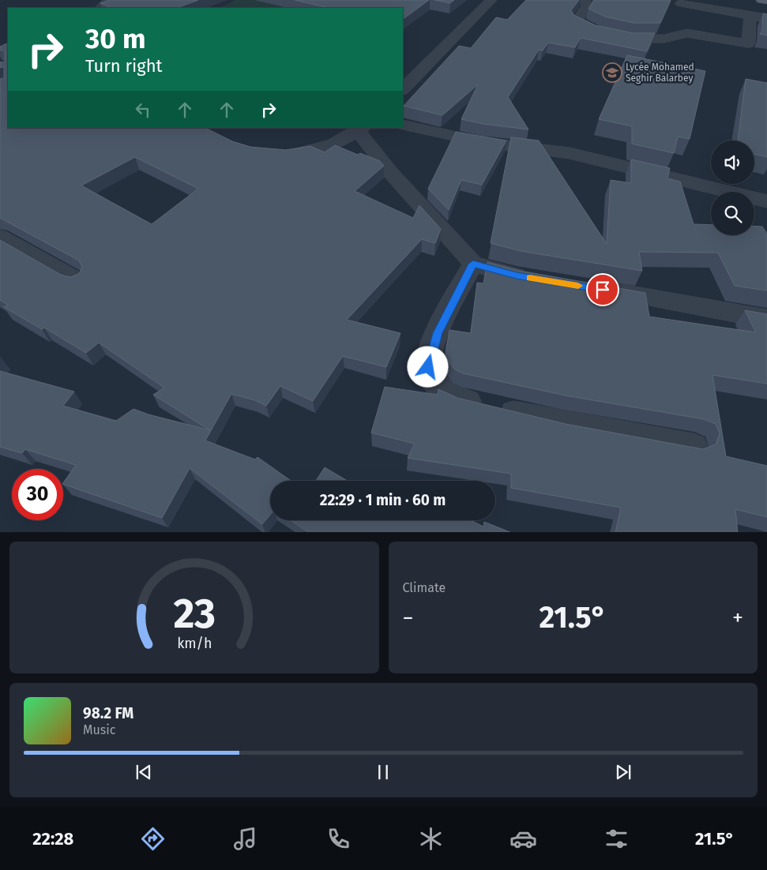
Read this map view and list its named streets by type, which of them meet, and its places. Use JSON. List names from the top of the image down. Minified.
{"places":{"school or university":["Lycée Mohamed Seghir Balarbey"]},"page":{"turn":["30 m","Turn right"],"limit":"30","trip":"22:29 · 1 min · 60 m","tile":"Climate","heat":["−","21.5°","+"],"song":["98.2 FM","Music"],"tabs":["22:28","21.5°"],"gauge":["23","km/h"]}}
